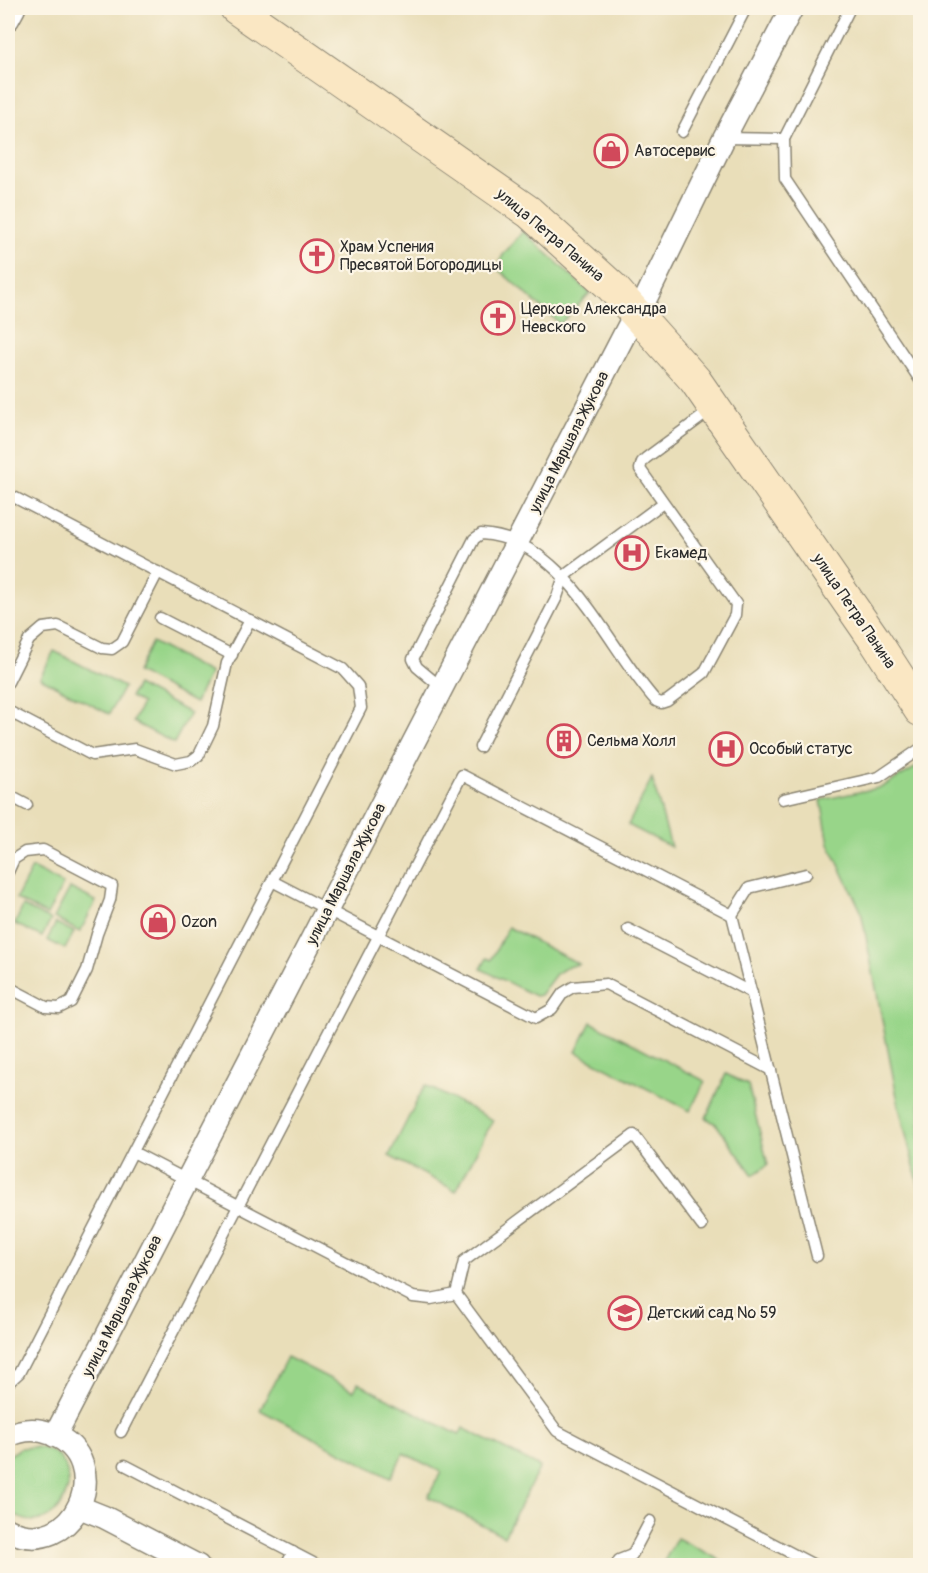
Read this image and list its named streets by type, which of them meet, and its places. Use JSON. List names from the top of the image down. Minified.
{"streets":{"main road":["улица Петра Панина"],"street":["улица Маршала Жукова"]},"crossings":[["улица Петра Панина","улица Маршала Жукова"]],"places":{"shop":["Автосервис","Ozon"],"church":["Храм Успения Пресвятой Богородицы","Церковь Александра Невского"],"hospital":["Екамед","Особый статус"],"building":["Сельма Холл"],"school or university":["Детский сад № 59"]}}
